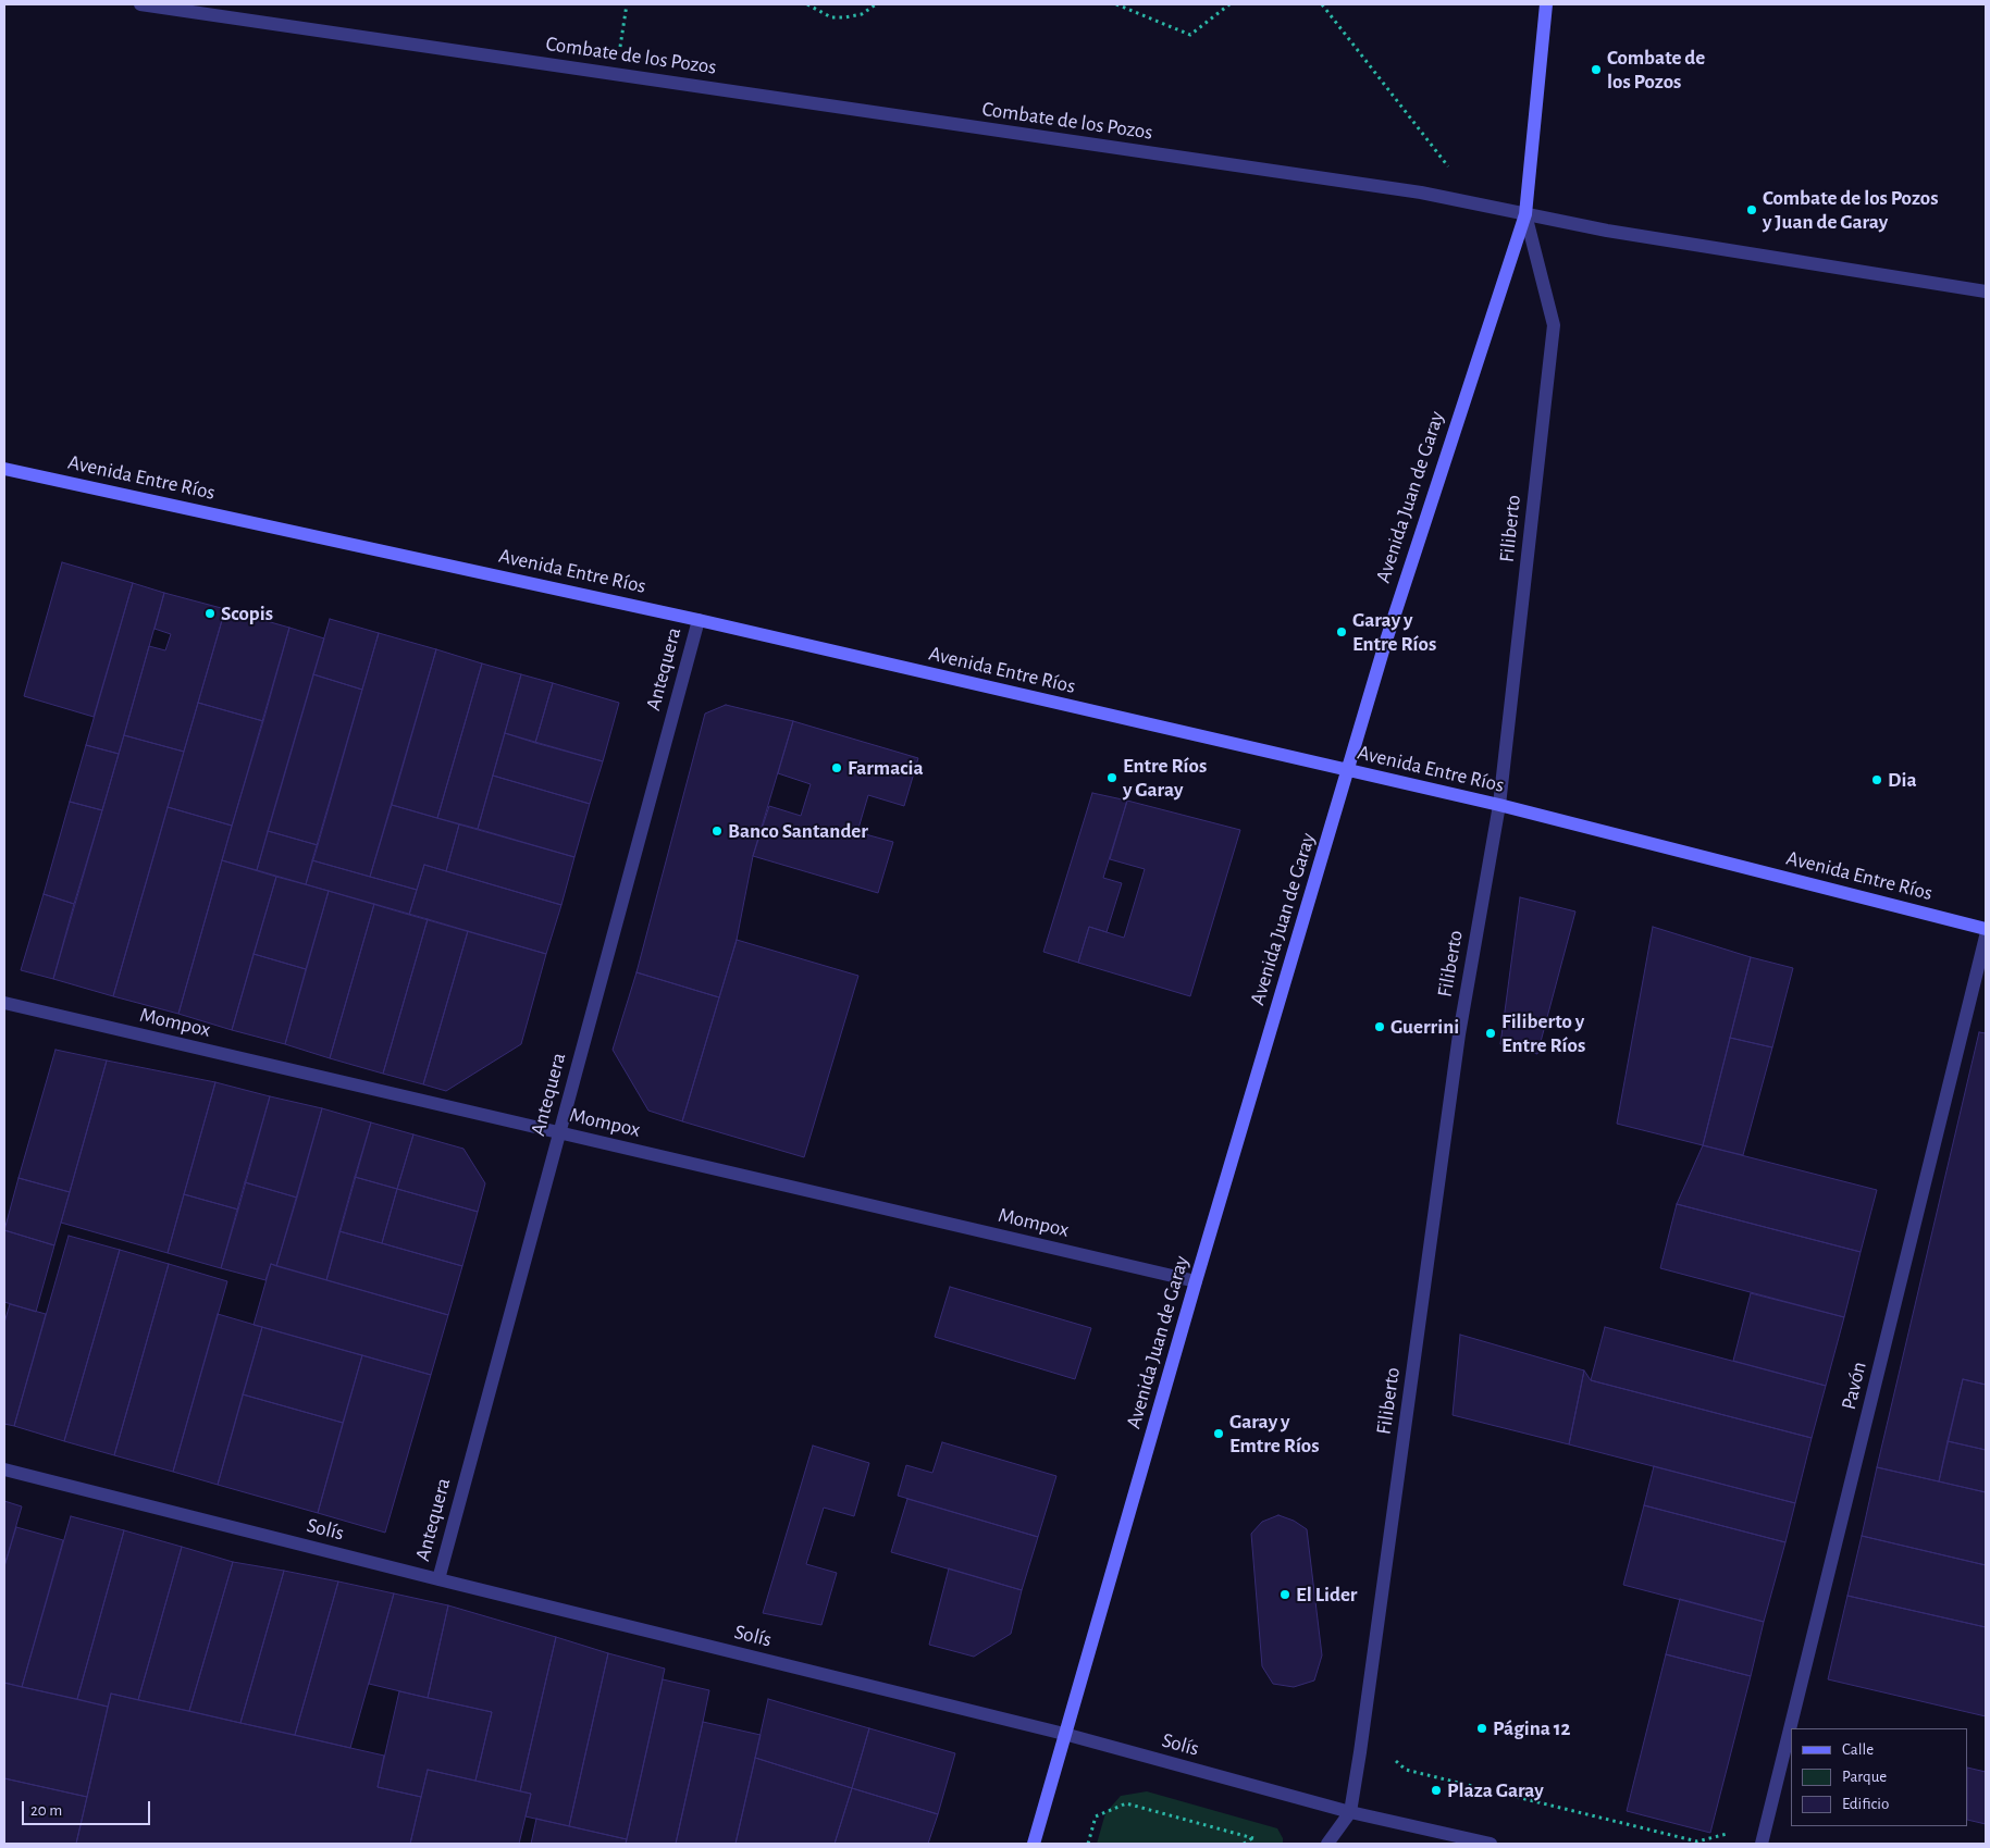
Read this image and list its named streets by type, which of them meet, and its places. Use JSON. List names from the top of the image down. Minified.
{"streets":{"main road":["Avenida Entre Ríos","Avenida Juan de Garay"],"street":["Combate de los Pozos","Filiberto","Antequera","Mompox","Pavón","Solís"]},"crossings":[["Combate de los Pozos","Avenida Juan de Garay"],["Combate de los Pozos","Filiberto"],["Avenida Entre Ríos","Avenida Juan de Garay"],["Avenida Entre Ríos","Filiberto"],["Avenida Entre Ríos","Antequera"],["Avenida Juan de Garay","Filiberto"],["Avenida Juan de Garay","Mompox"],["Avenida Juan de Garay","Solís"],["Filiberto","Solís"],["Antequera","Mompox"],["Antequera","Solís"]],"places":["Combate de los Pozos","Combate de los Pozos y Juan de Garay","Scopis","Garay y Entre Ríos","Farmacia","Entre Ríos y Garay","Dia","Banco Santander","Guerrini","Filiberto y Entre Ríos","Garay y Emtre Ríos","El Lider","Página 12","Plaza Garay"],"legend":["Calle","Parque","Edificio"],"scale_bar":"20 m"}
